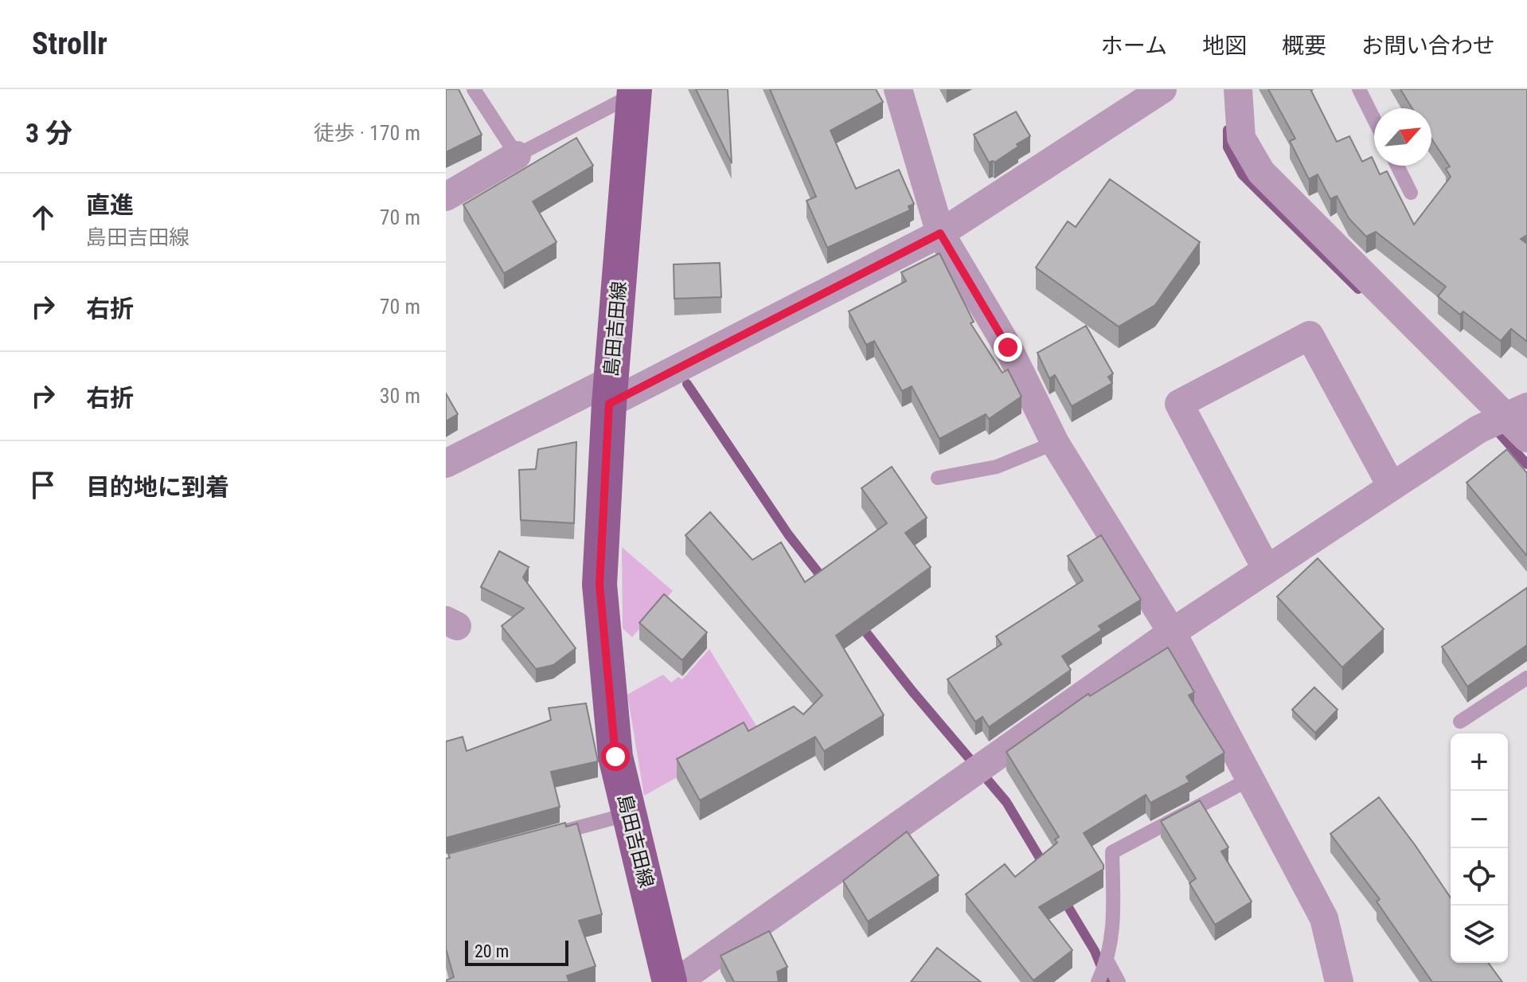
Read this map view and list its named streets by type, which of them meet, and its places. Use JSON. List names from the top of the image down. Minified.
{"streets":{"main road":["島田吉田線"]},"scale_bar":"20 m","north":"top right","page":{"header":"Strollr","nav":["ホーム","地図","概要","お問い合わせ"],"heading":["3 分","徒歩 · 170 m"],"list":[["直進","島田吉田線","70 m"],["右折","70 m"],["右折","30 m"],"目的地に到着"],"map_buttons":["+","−"],"scale":"20 m"}}
